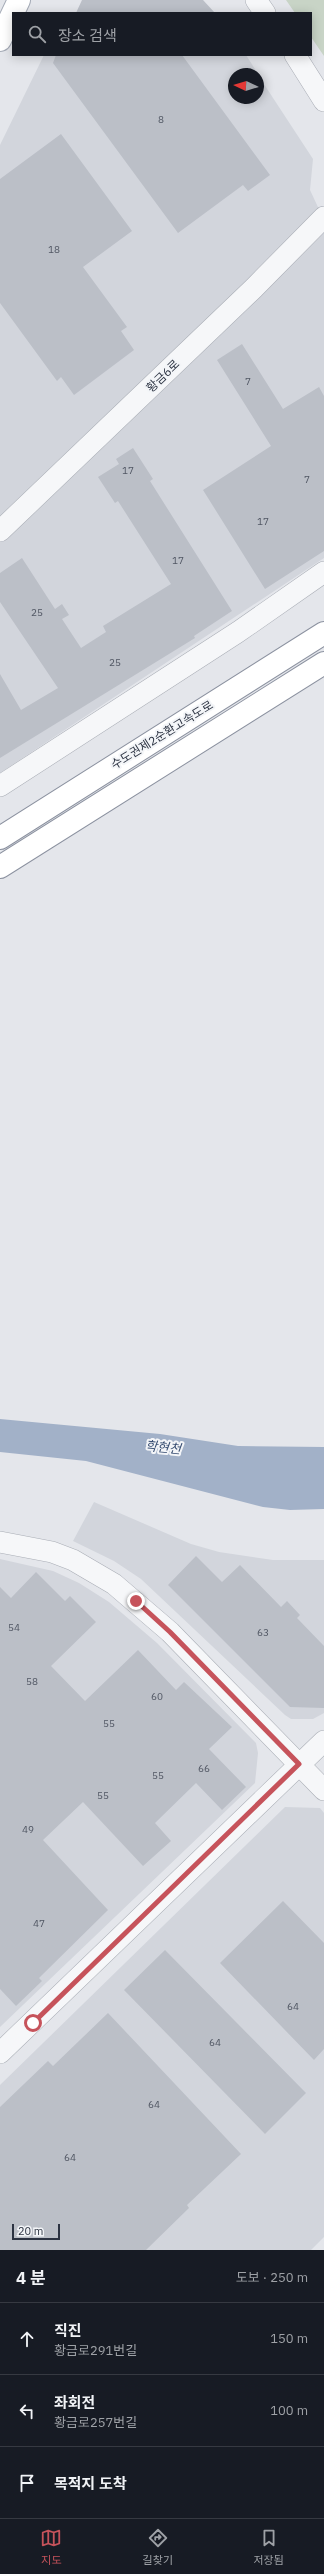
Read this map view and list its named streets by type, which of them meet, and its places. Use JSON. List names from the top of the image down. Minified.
{"streets":{"main road":["수도권제2순환고속도로"],"street":["황금6로"]},"water":["학현천"],"house_numbers":["8","18","7","17","7","17","17","25","25","54","63","58","60","55","66","55","55","49","47","64","64","64","64"],"scale_bar":"20 m","north":"left","page":{"search":"장소 검색","scale":"20 m","heading":["4 분","도보 · 250 m"],"list":[["직진","황금로291번길","150 m"],["좌회전","황금로257번길","100 m"],"목적지 도착"],"nav":["지도","길찾기","저장됨"]}}
